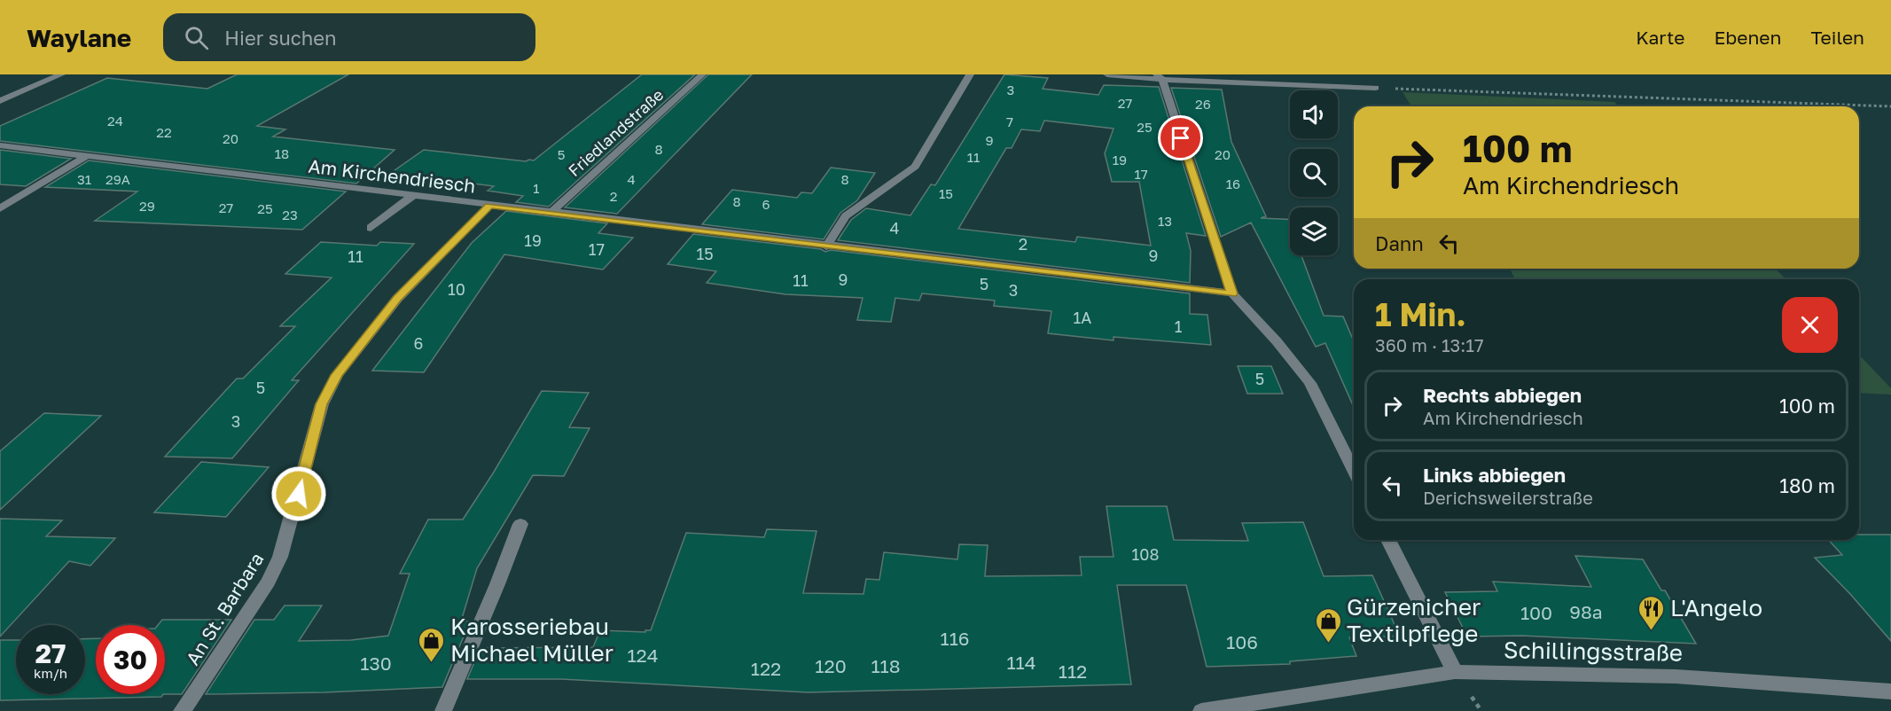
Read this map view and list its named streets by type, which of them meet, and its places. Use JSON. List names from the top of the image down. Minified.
{"streets":{"street":["Friedlandstraße","Am Kirchendriesch","An St. Barbara","Schillingsstraße"]},"crossings":[["Friedlandstraße","Am Kirchendriesch"],["Am Kirchendriesch","An St. Barbara"]],"places":{"restaurant":["L'Angelo"],"shop":["Gürzenicher Textilpflege","Karosseriebau Michael Müller"]},"house_numbers":["3","27","26","24","7","25","22","20","9","8","18","5","20","11","19","17","31","29A","4","8","16","1","15","2","8","6","29","27","25","23","13","4","19","2","17","15","9","11","9","11","5","10","3","1A","1","6","5","5","3","108","98a","100","116","106","124","114","130","120","118","122","112"],"page":{"header":"Waylane","search":"Hier suchen","nav":["Karte","Ebenen","Teilen"],"turn":["100 m","Am Kirchendriesch"],"then":"Dann","heading":["1 Min.","360 m · 13:17"],"list":[{"name":"Rechts abbiegen","note":"Am Kirchendriesch","value":"100 m"},{"name":"Links abbiegen","note":"Derichsweilerstraße","value":"180 m"}],"speed":"27 km/h","limit":"30"}}
